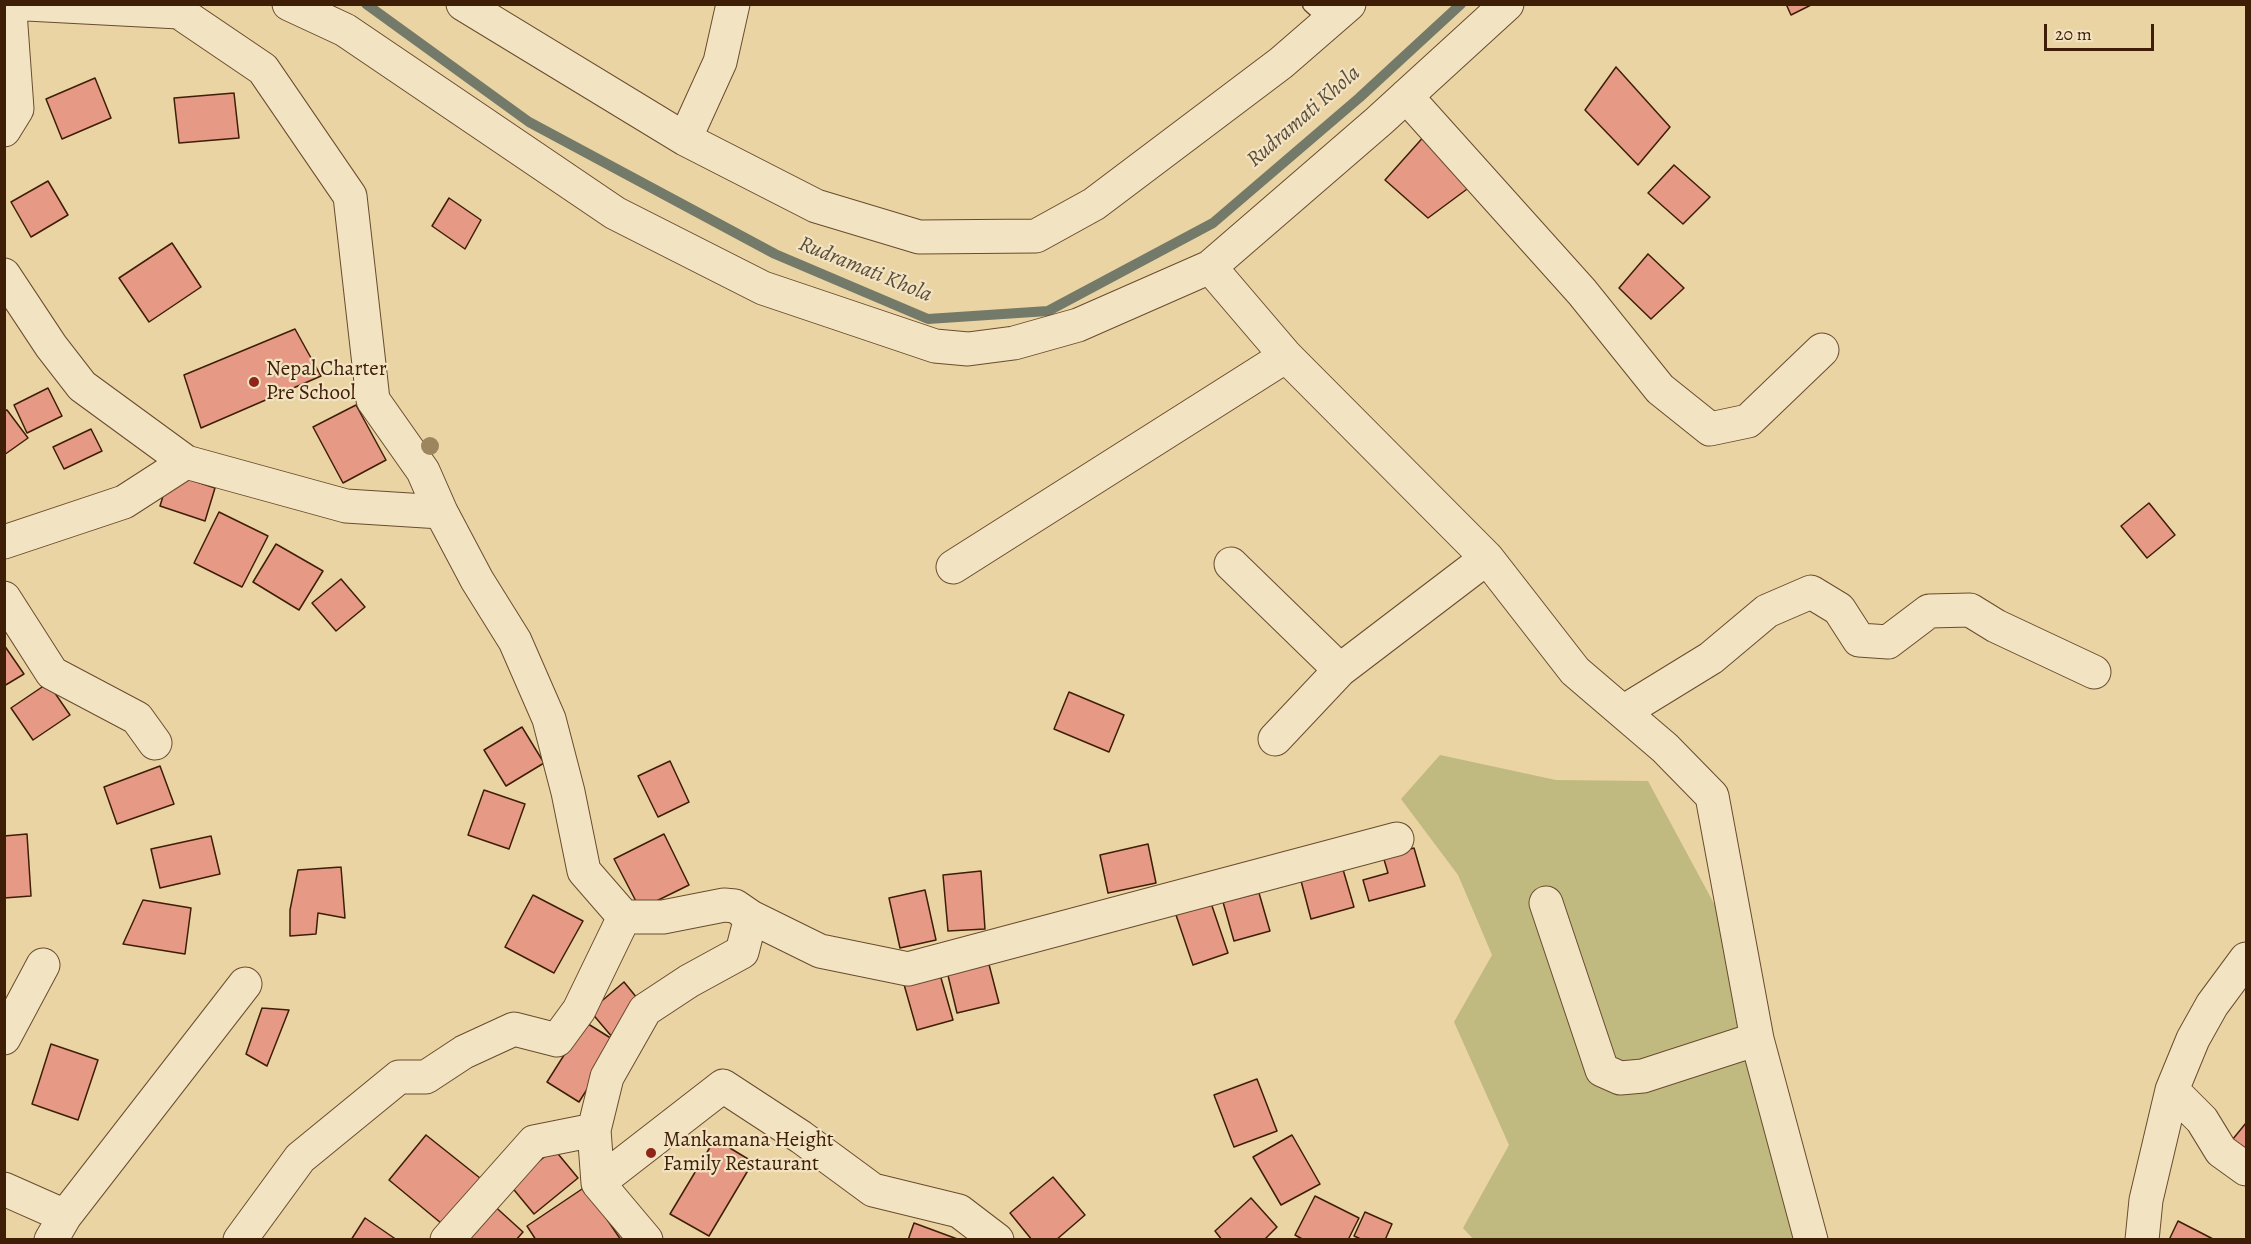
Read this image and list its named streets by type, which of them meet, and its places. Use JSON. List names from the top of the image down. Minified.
{"water":["Rudramati Khola"],"places":["Nepal Charter Pre School","Mankamana Height Family Restaurant"],"scale_bar":"20 m"}
